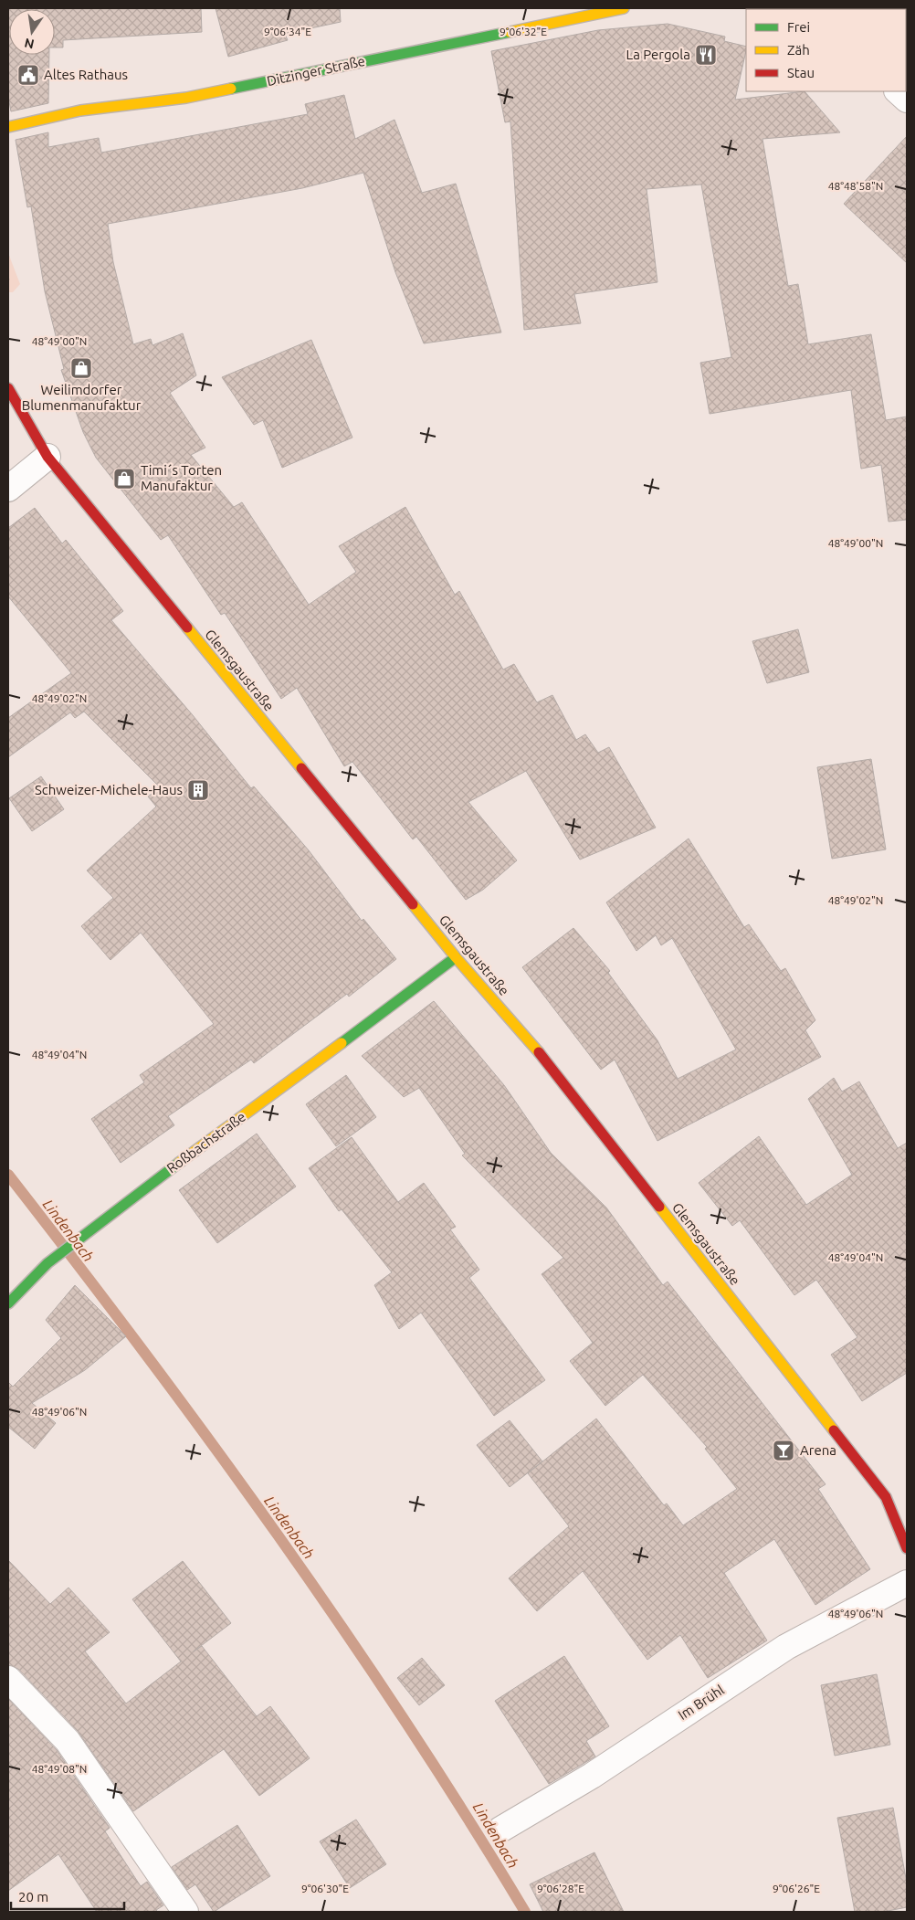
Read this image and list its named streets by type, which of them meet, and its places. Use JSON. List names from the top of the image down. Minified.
{"streets":{"main road":["Ditzinger Straße","Glemsgaustraße","Roßbachstraße"],"street":["Im Brühl"]},"crossings":[["Glemsgaustraße","Roßbachstraße"]],"water":["Lindenbach"],"places":{"restaurant":["La Pergola"],"public building":["Altes Rathaus"],"shop":["Weilimdorfer Blumenmanufaktur","Timi´s Torten Manufaktur"],"building":["Schweizer-Michele-Haus"],"bar":["Arena"]},"legend":["Frei","Zäh","Stau"],"scale_bar":"20 m","north":"bottom","coordinates":["9°06'32\"E","9°06'34\"E","48°48'58\"N","48°49'00\"N","48°49'02\"N","48°49'04\"N","48°49'06\"N","48°49'08\"N","9°06'30\"E","9°06'28\"E","9°06'26\"E"]}
